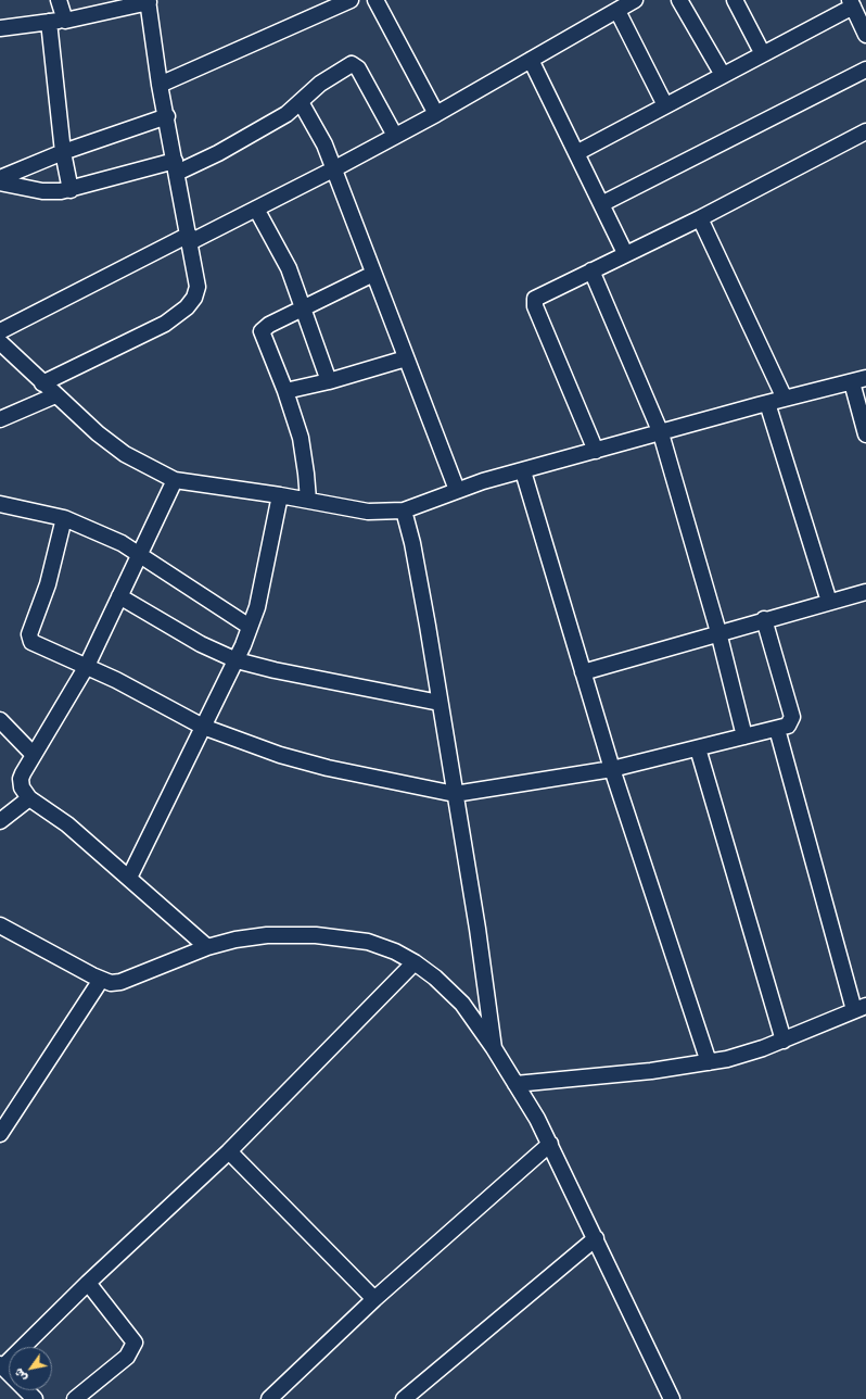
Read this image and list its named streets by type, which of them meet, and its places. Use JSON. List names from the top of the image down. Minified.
{"north":"bottom left"}
